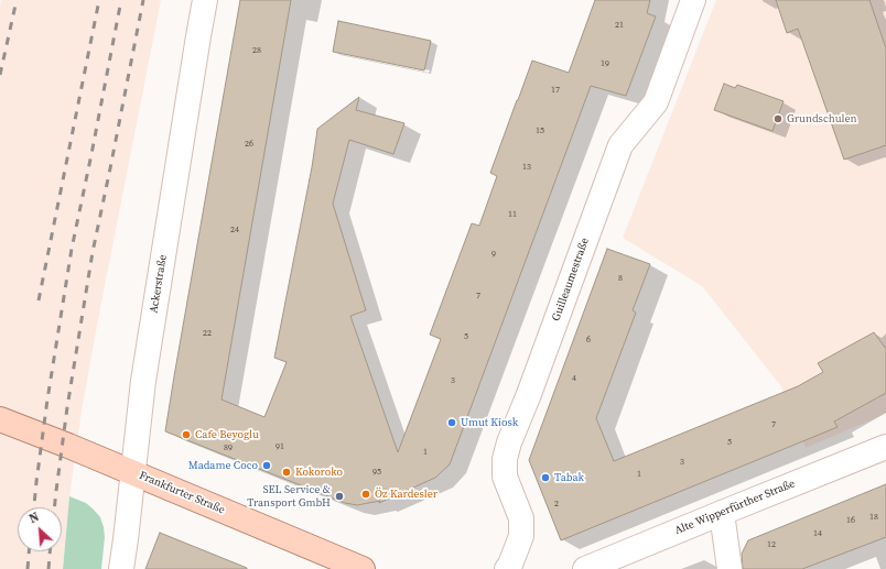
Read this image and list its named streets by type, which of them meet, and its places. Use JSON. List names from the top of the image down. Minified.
{"streets":{"main road":["Frankfurter Straße"],"street":["Guilleaumestraße","Ackerstraße","Alte Wipperfürther Straße"]},"crossings":[["Ackerstraße","Frankfurter Straße"]],"places":["Grundschulen","Umut Kiosk","Cafe Beyoglu","Madame Coco","Kokoroko","Tabak","Öz Kardesler","SEL Service & Transport GmbH"],"house_numbers":["21","28","19","17","15","26","13","11","24","9","8","7","22","5","6","4","3","7","5","91","89","1","3","95","1","2","18","16","14","12"],"north":"top left"}
